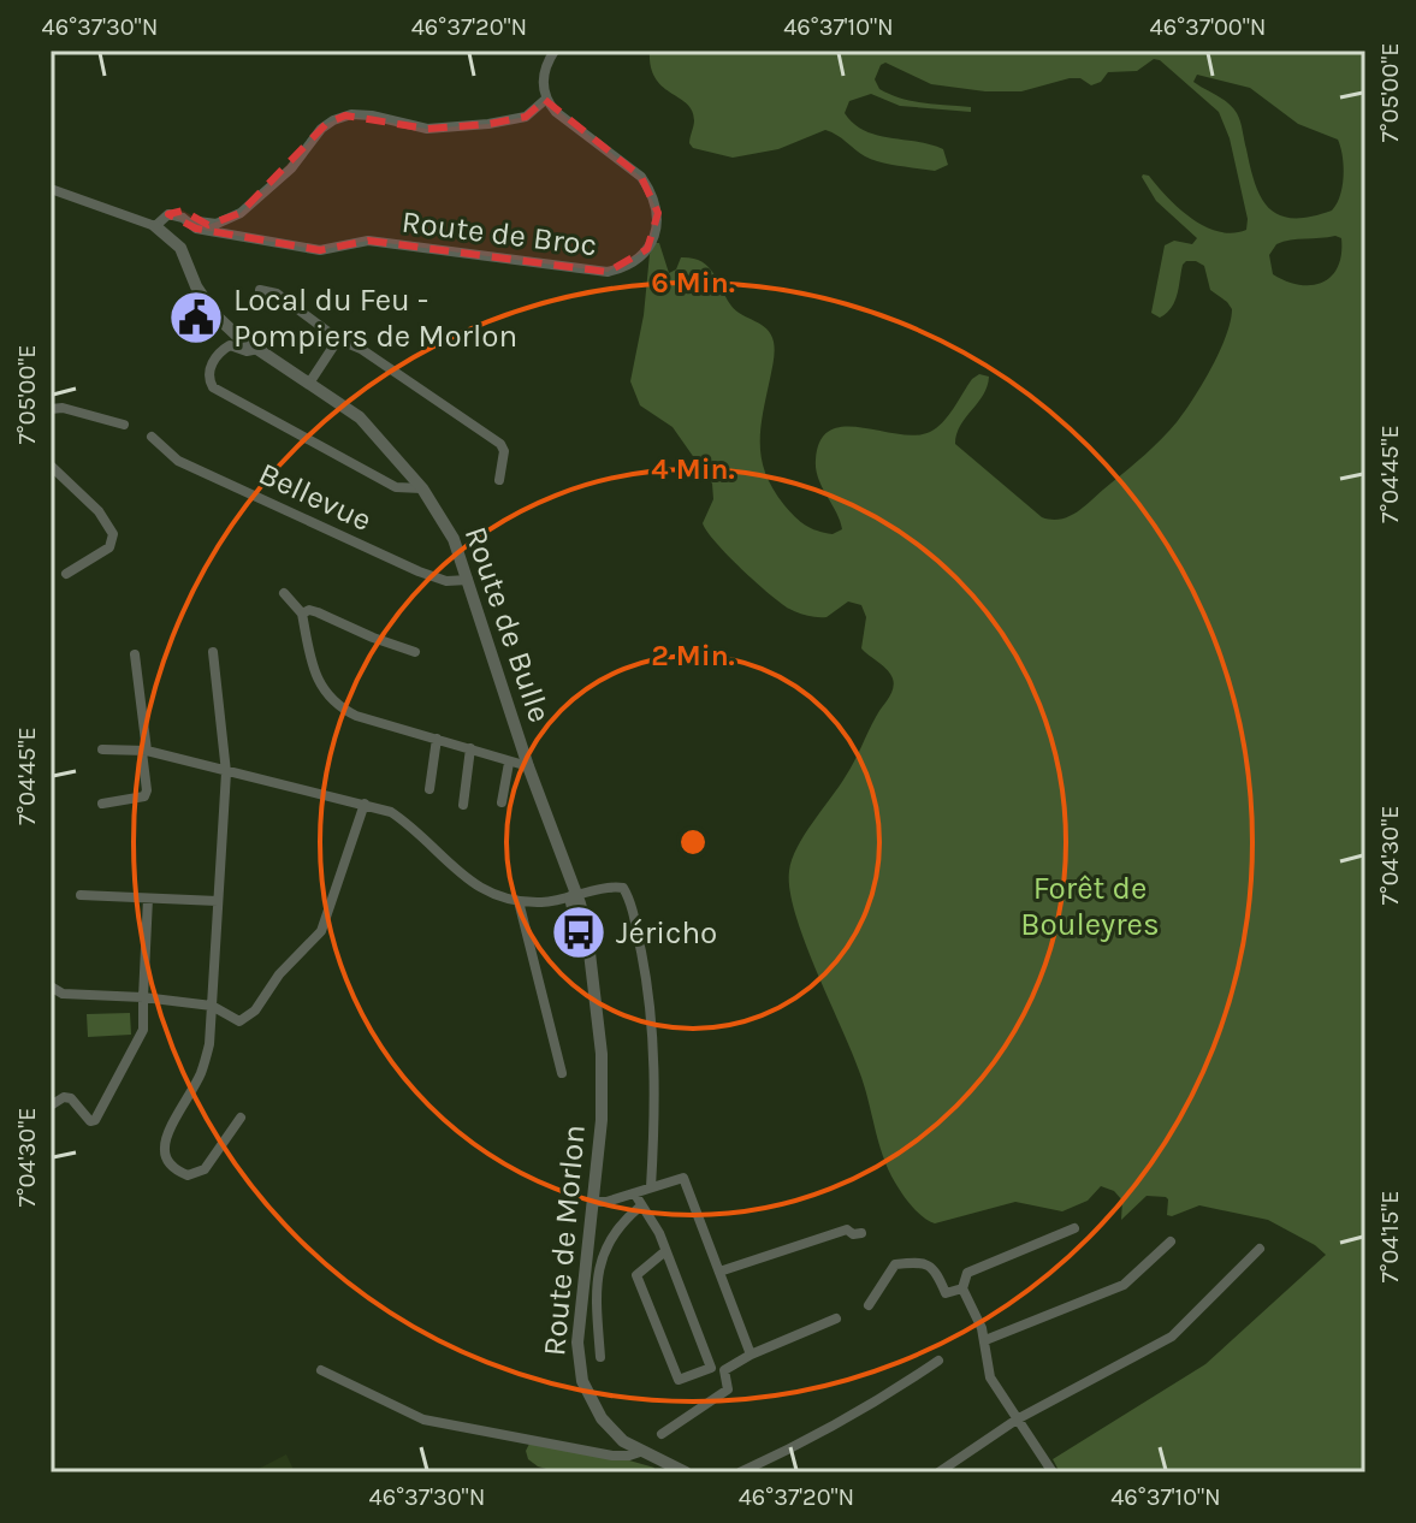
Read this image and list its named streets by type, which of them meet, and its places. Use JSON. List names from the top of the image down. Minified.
{"streets":{"street":["Route de Broc","Bellevue","Route de Bulle","Route de Morlon"]},"crossings":[["Bellevue","Route de Bulle"],["Route de Bulle","Route de Morlon"]],"parks":["Forêt de Bouleyres"],"places":{"public building":["Local du Feu - Pompiers de Morlon"],"bus stop":["Jéricho"]},"coordinates":["46°37'30\"N","46°37'20\"N","46°37'10\"N","46°37'00\"N","7°05'00\"E","7°04'45\"E","7°04'30\"E","7°04'15\"E"],"rings":["6 Min.","4 Min.","2 Min."]}
